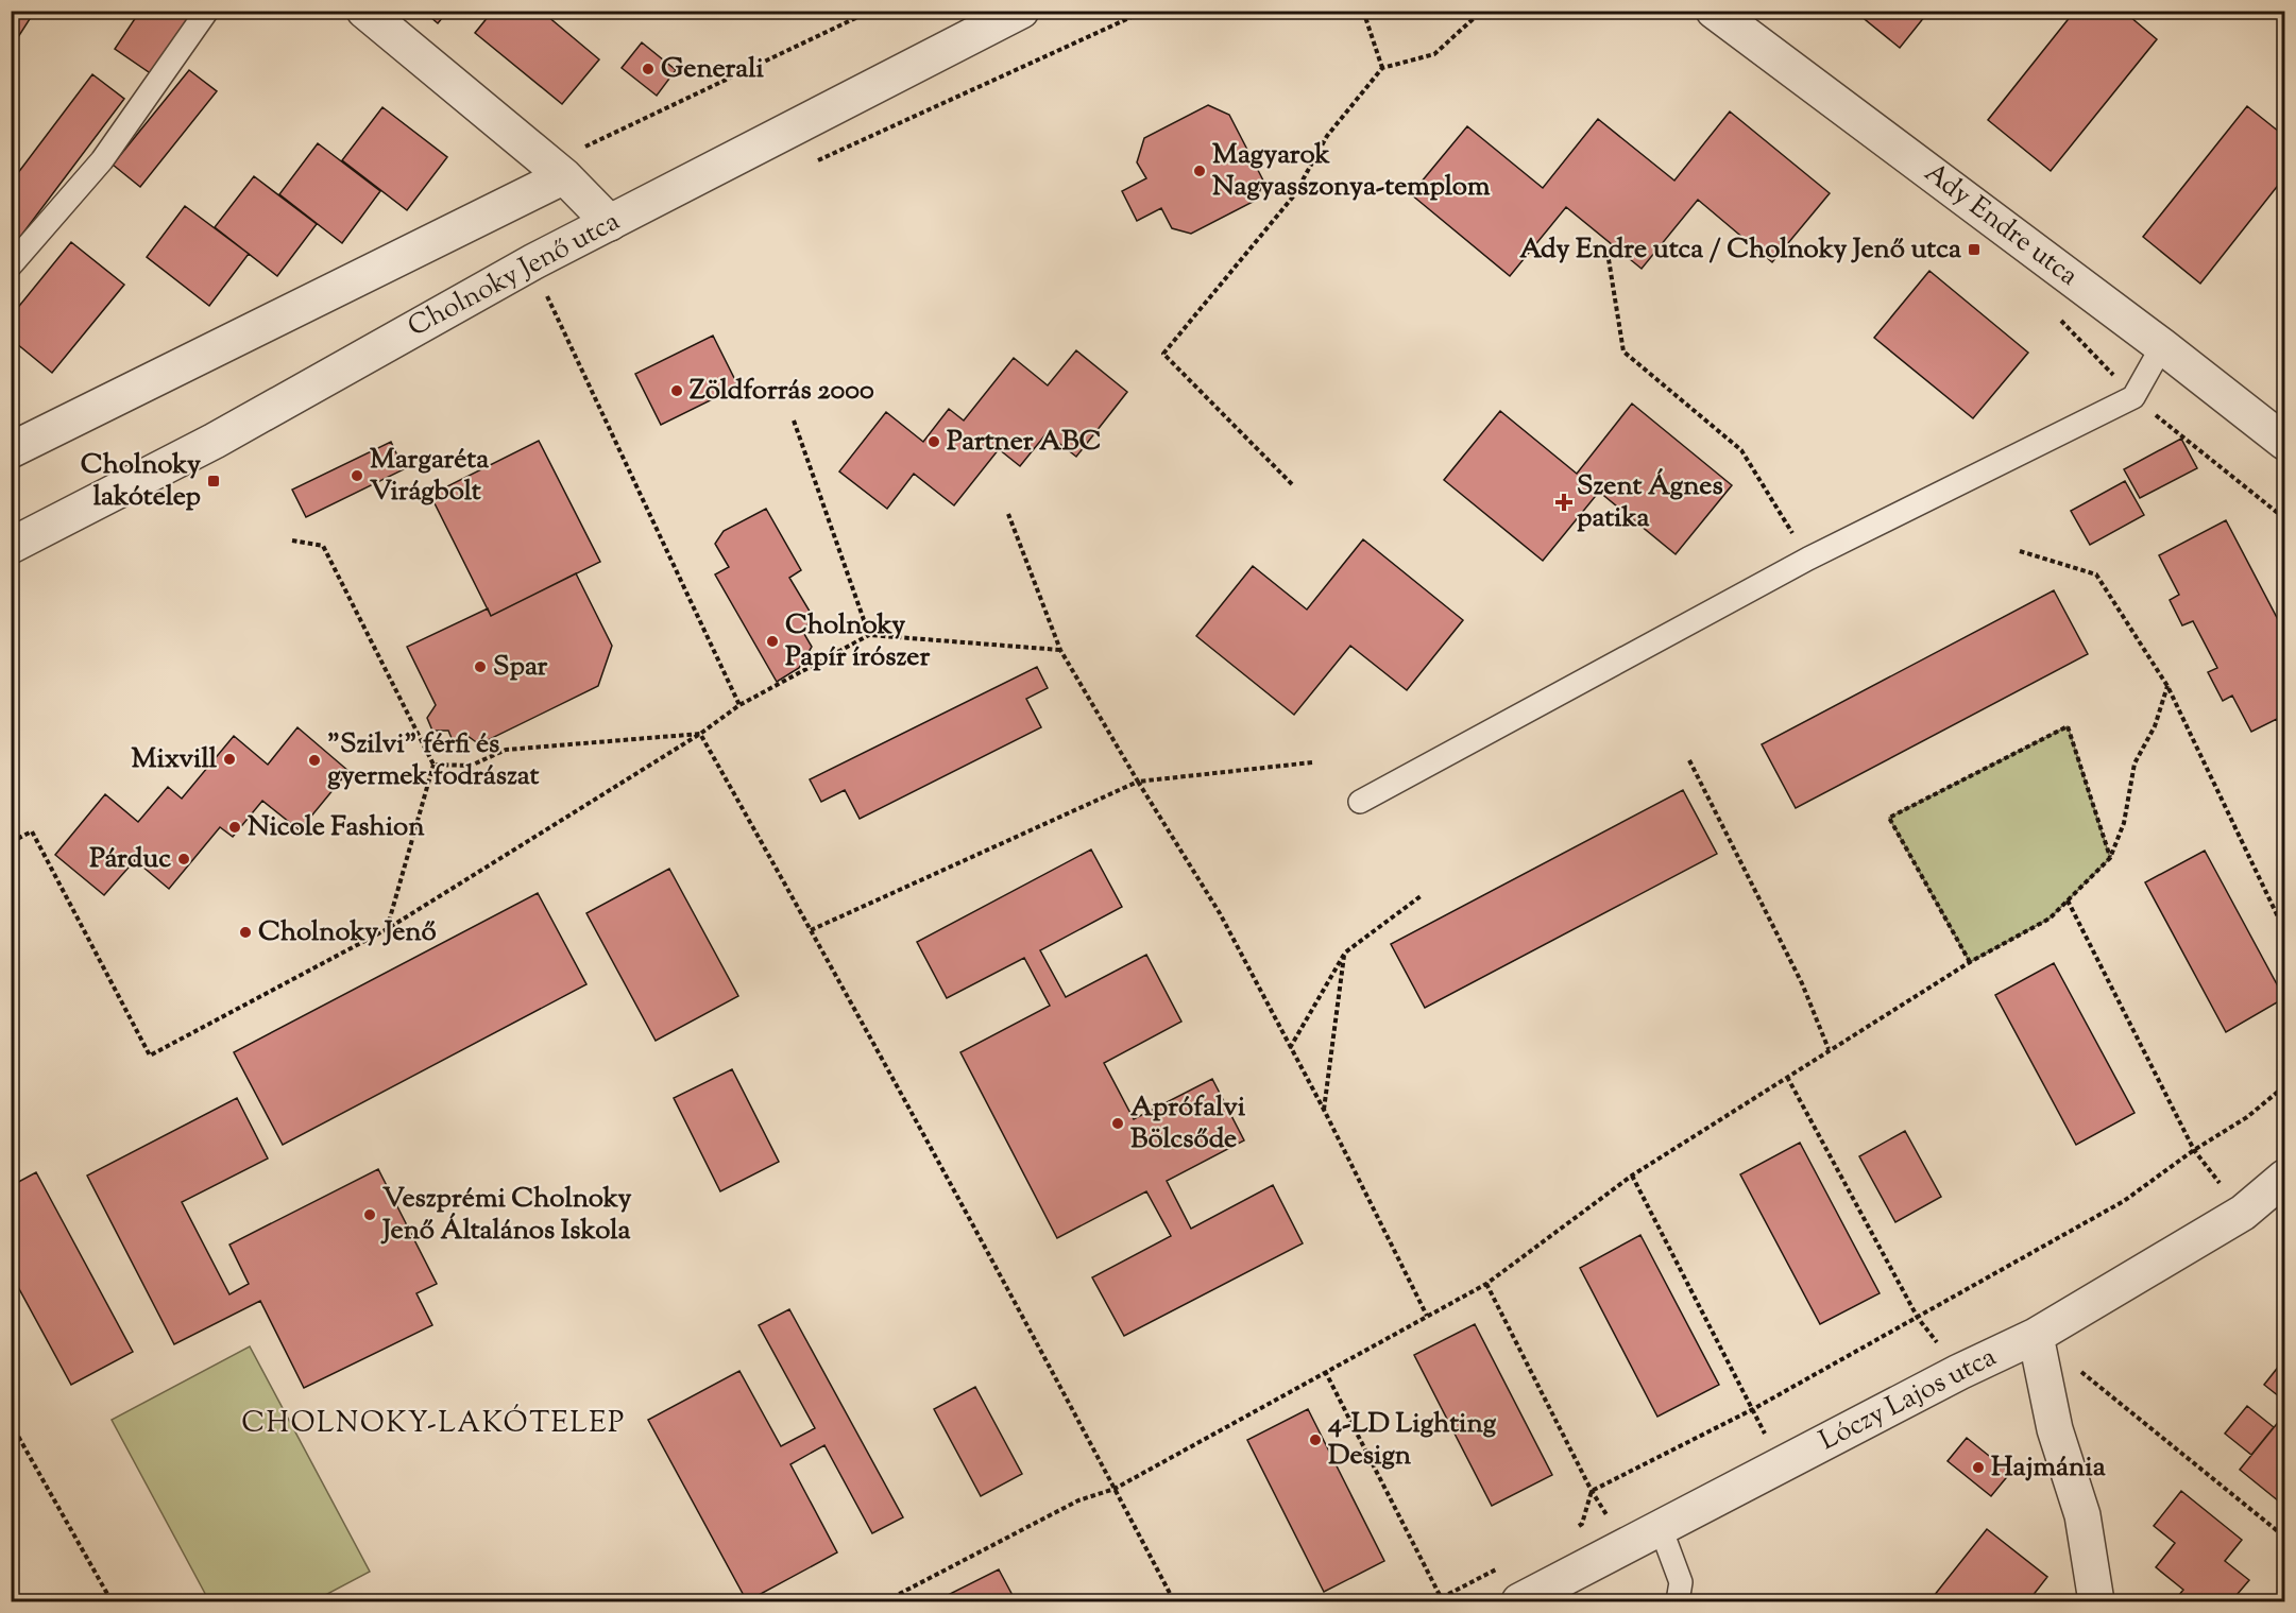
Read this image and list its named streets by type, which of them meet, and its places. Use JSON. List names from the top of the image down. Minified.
{"streets":{"street":["Ady Endre utca","Cholnoky Jenő utca","Lóczy Lajos utca"]},"districts":["CHOLNOKY-LAKÓTELEP"],"places":{"other":["Generali","Magyarok Nagyasszonya-templom","Zöldforrás 2000","Partner ABC","Margaréta Virágbolt","Cholnoky Papír írószer","Spar","Mixvill","\"Szilvi\" férfi és gyermek fodrászat","Nicole Fashion","Párduc","Cholnoky Jenő","Aprófalvi Bölcsőde","Veszprémi Cholnoky Jenő Általános Iskola","4-LD Lighting Design","Hajmánia"],"transit":["Ady Endre utca / Cholnoky Jenő utca","Cholnoky lakótelep"],"health":["Szent Ágnes patika"]}}
